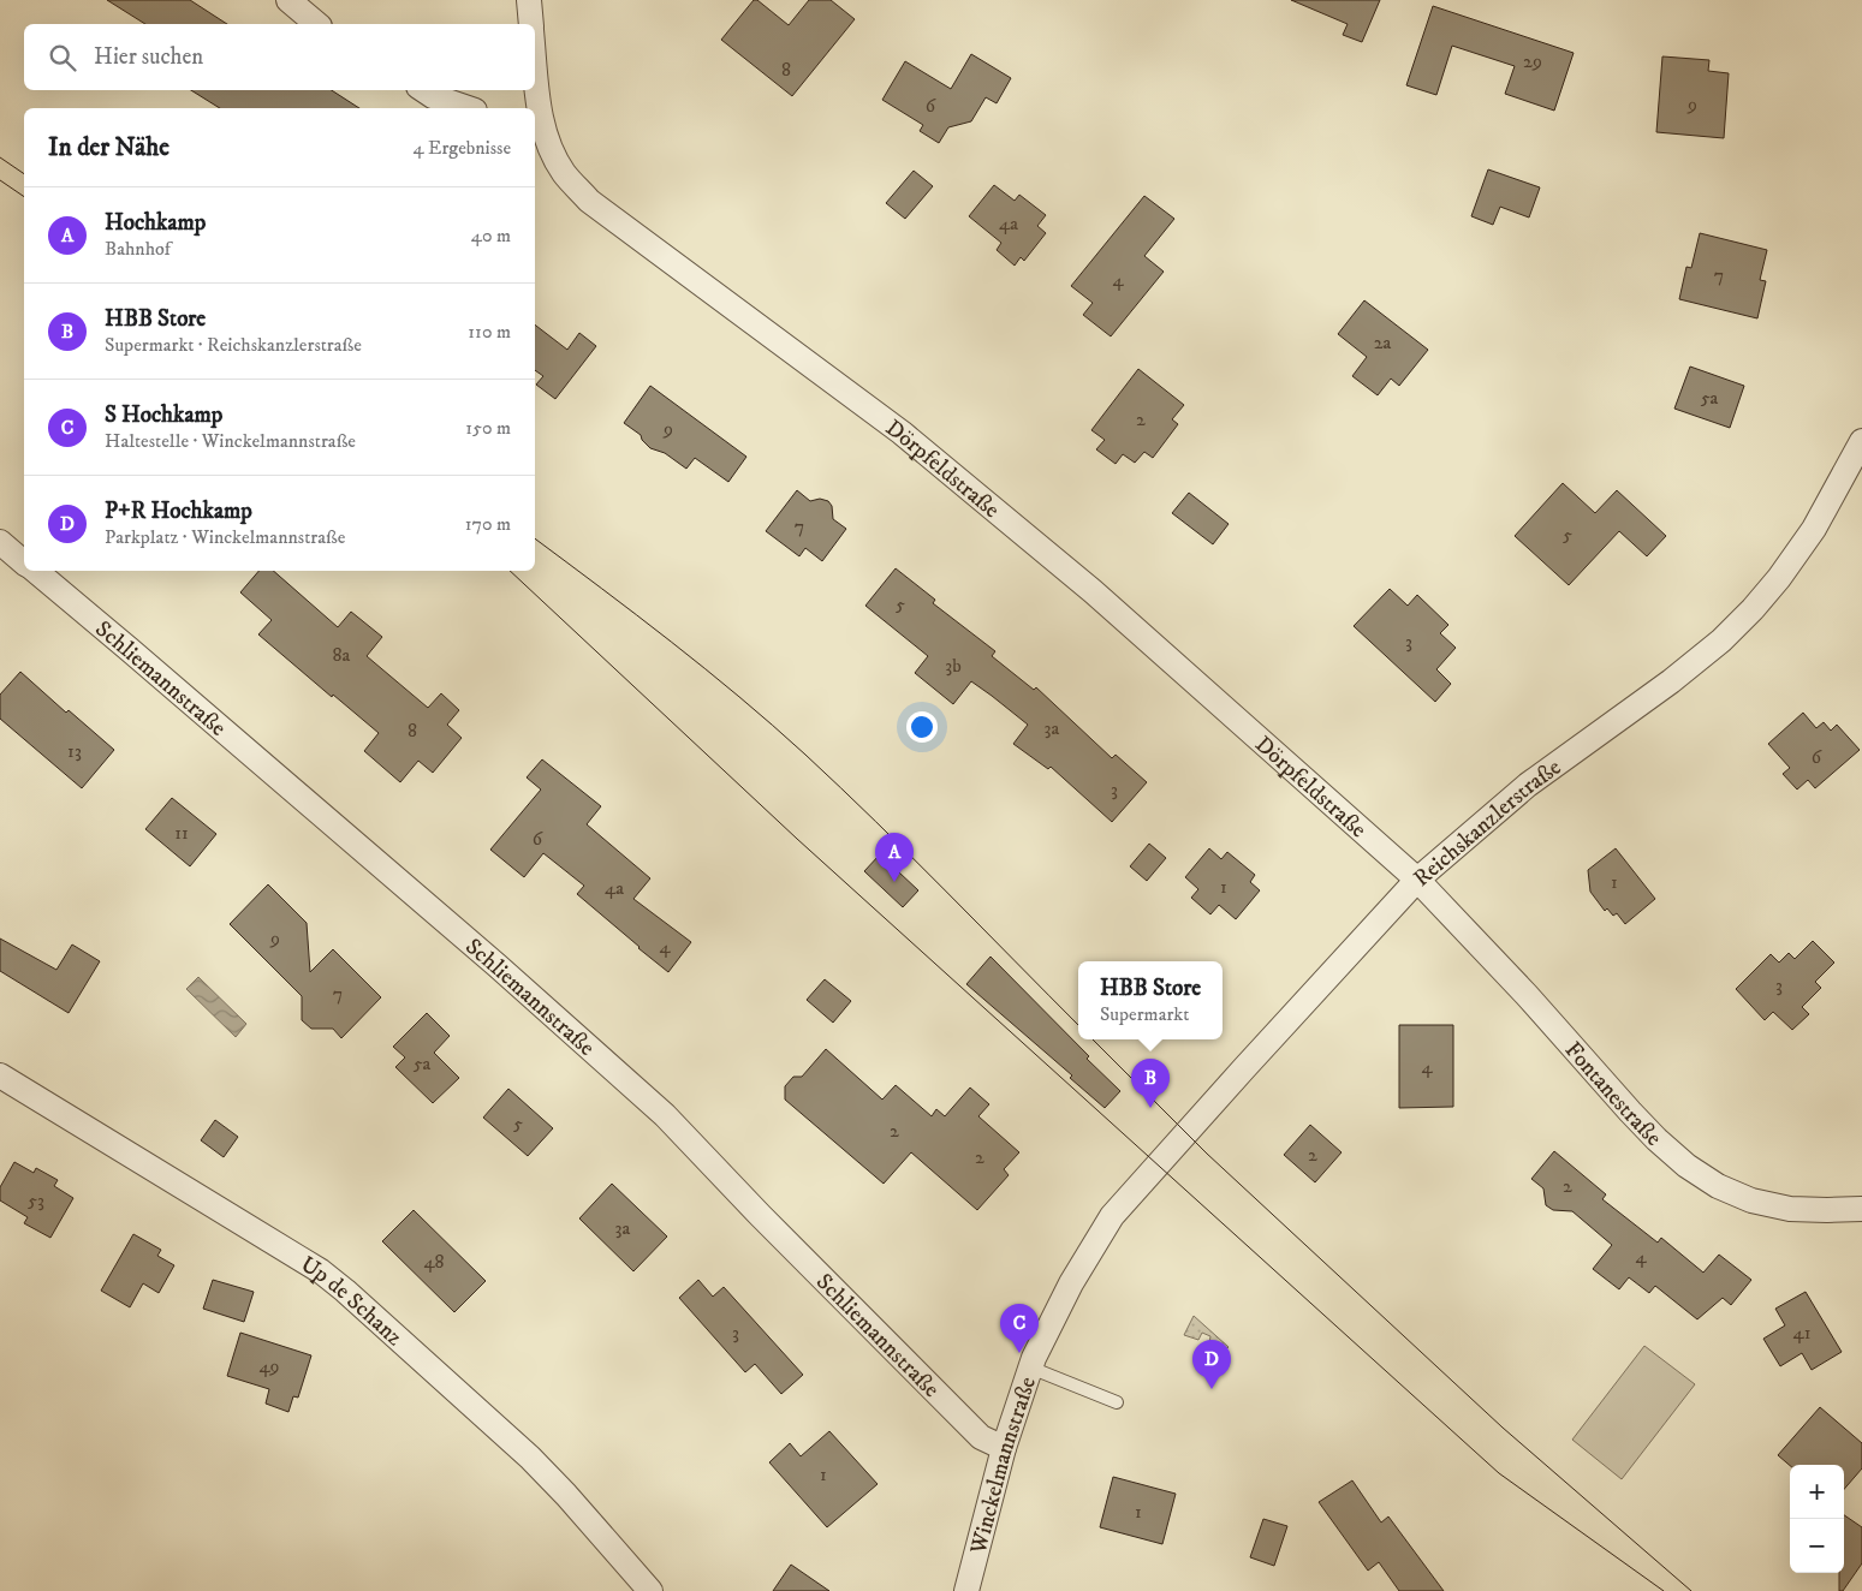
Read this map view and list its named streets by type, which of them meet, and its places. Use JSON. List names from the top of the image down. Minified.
{"streets":{"street":["Dörpfeldstraße","Schliemannstraße","Reichskanzlerstraße","Fontanestraße","Up de Schanz","Winckelmannstraße"]},"crossings":[["Dörpfeldstraße","Reichskanzlerstraße"],["Dörpfeldstraße","Fontanestraße"],["Schliemannstraße","Winckelmannstraße"],["Reichskanzlerstraße","Fontanestraße"],["Reichskanzlerstraße","Winckelmannstraße"]],"house_numbers":["29","8","9","6","4a","7","4","2a","5a","2","9","7","5","5","3","8a","3b","3a","8","13","6","3","11","6","1","1","4a","9","4","3","7","5a","4","5","2","2","2","2","53","3a","4","48","3","41","49","1","1"],"page":{"search":"Hier suchen","heading":["In der Nähe","4 Ergebnisse"],"list":[{"mark":"A","name":"Hochkamp","note":"Bahnhof","value":"40 m"},{"mark":"B","name":"HBB Store","note":"Supermarkt · Reichskanzlerstraße","value":"110 m"},{"mark":"C","name":"S Hochkamp","note":"Haltestelle · Winckelmannstraße","value":"150 m"},{"mark":"D","name":"P+R Hochkamp","note":"Parkplatz · Winckelmannstraße","value":"170 m"}],"pins":["A","B","C","D"],"popup":["HBB Store","Supermarkt"],"map_buttons":["+","−"]}}
